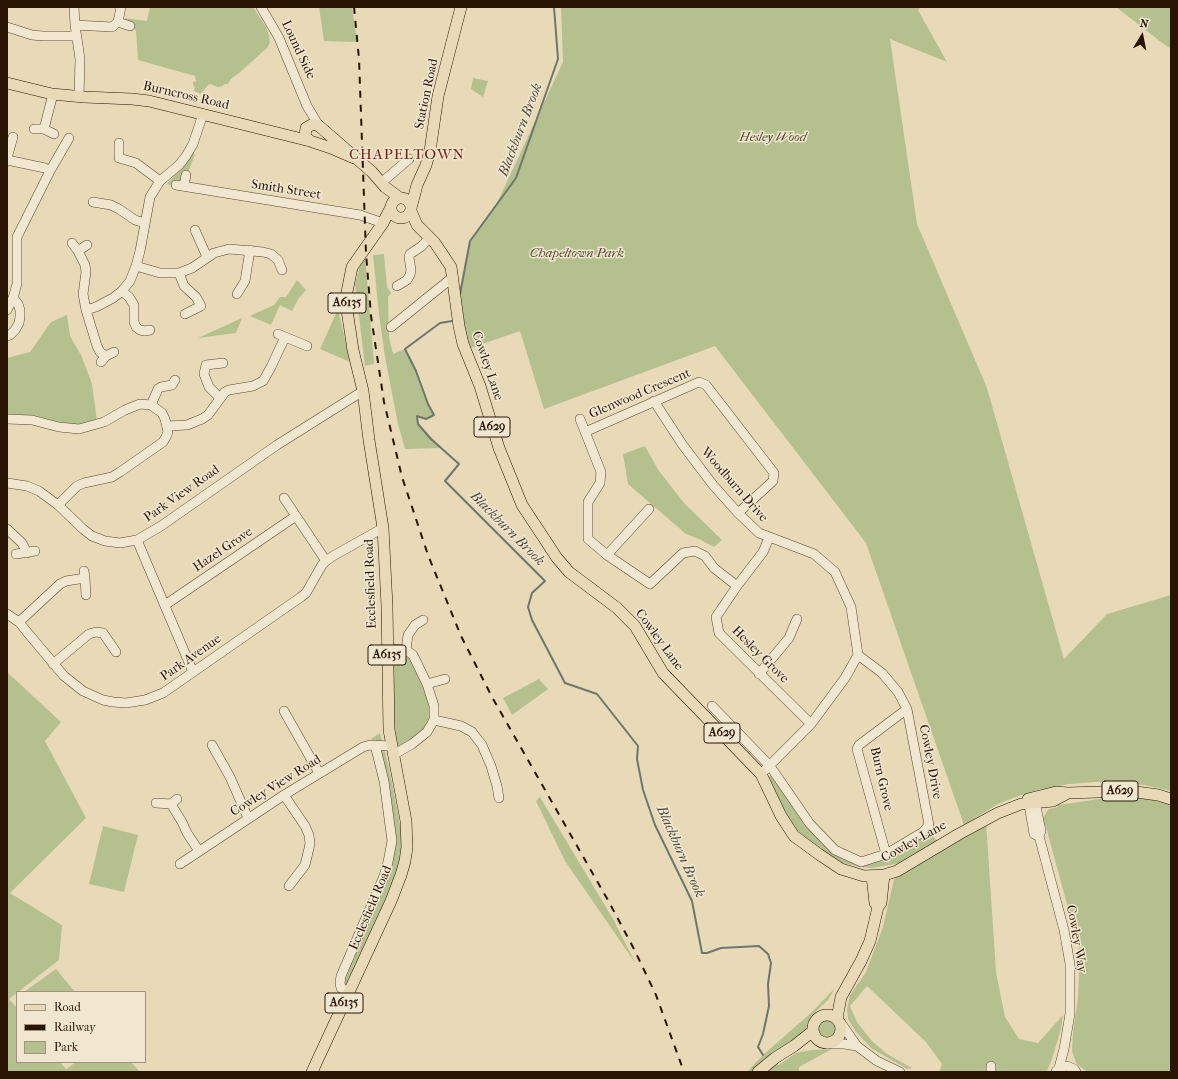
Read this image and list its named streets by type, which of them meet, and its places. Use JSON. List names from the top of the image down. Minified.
{"streets":{"main road":["Lound Side","Station Road","Burncross Road","A6135","Cowley Lane","A629","Ecclesfield Road"],"street":["Smith Street","Glenwood Crescent","Woodburn Drive","Park View Road","Hazel Grove","Hesley Grove","Park Avenue","Cowley Drive","Burn Grove","Cowley View Road","Cowley Way"]},"crossings":[["Lound Side","Burncross Road"],["Station Road","Cowley Lane"],["Station Road","Ecclesfield Road"],["Smith Street","Ecclesfield Road"],["Cowley Lane","Ecclesfield Road"],["Cowley Lane","Cowley Way"],["Glenwood Crescent","Woodburn Drive"],["Glenwood Crescent","Hesley Grove"],["Woodburn Drive","Hesley Grove"],["Woodburn Drive","Cowley Drive"],["Park View Road","Ecclesfield Road"],["Ecclesfield Road","Park Avenue"],["Ecclesfield Road","Cowley View Road"],["Cowley Drive","Burn Grove"]],"districts":["CHAPELTOWN"],"water":["Blackburn Brook"],"parks":["Hesley Wood","Chapeltown Park"],"legend":["Road","Railway","Park"],"north":"top"}
